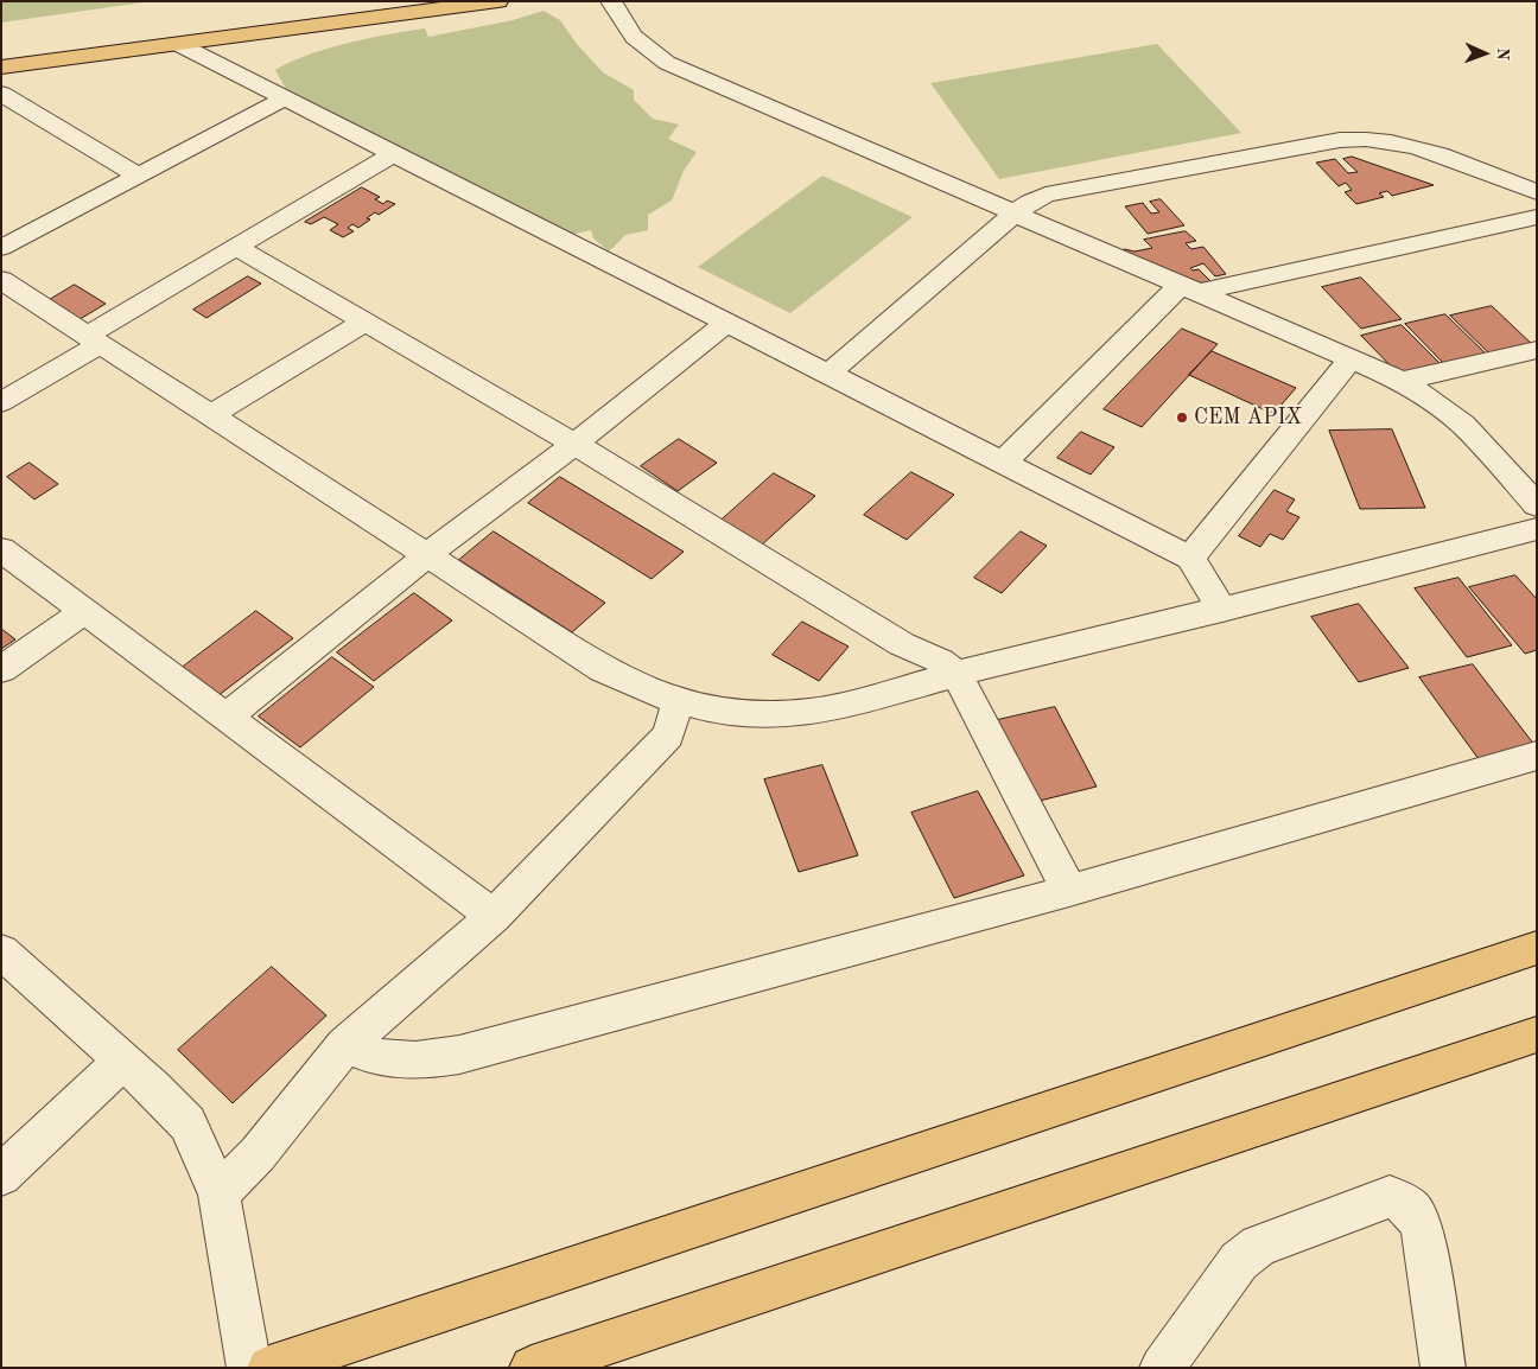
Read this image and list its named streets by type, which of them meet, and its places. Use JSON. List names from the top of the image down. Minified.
{"places":["CEM APIX"],"north":"right"}
